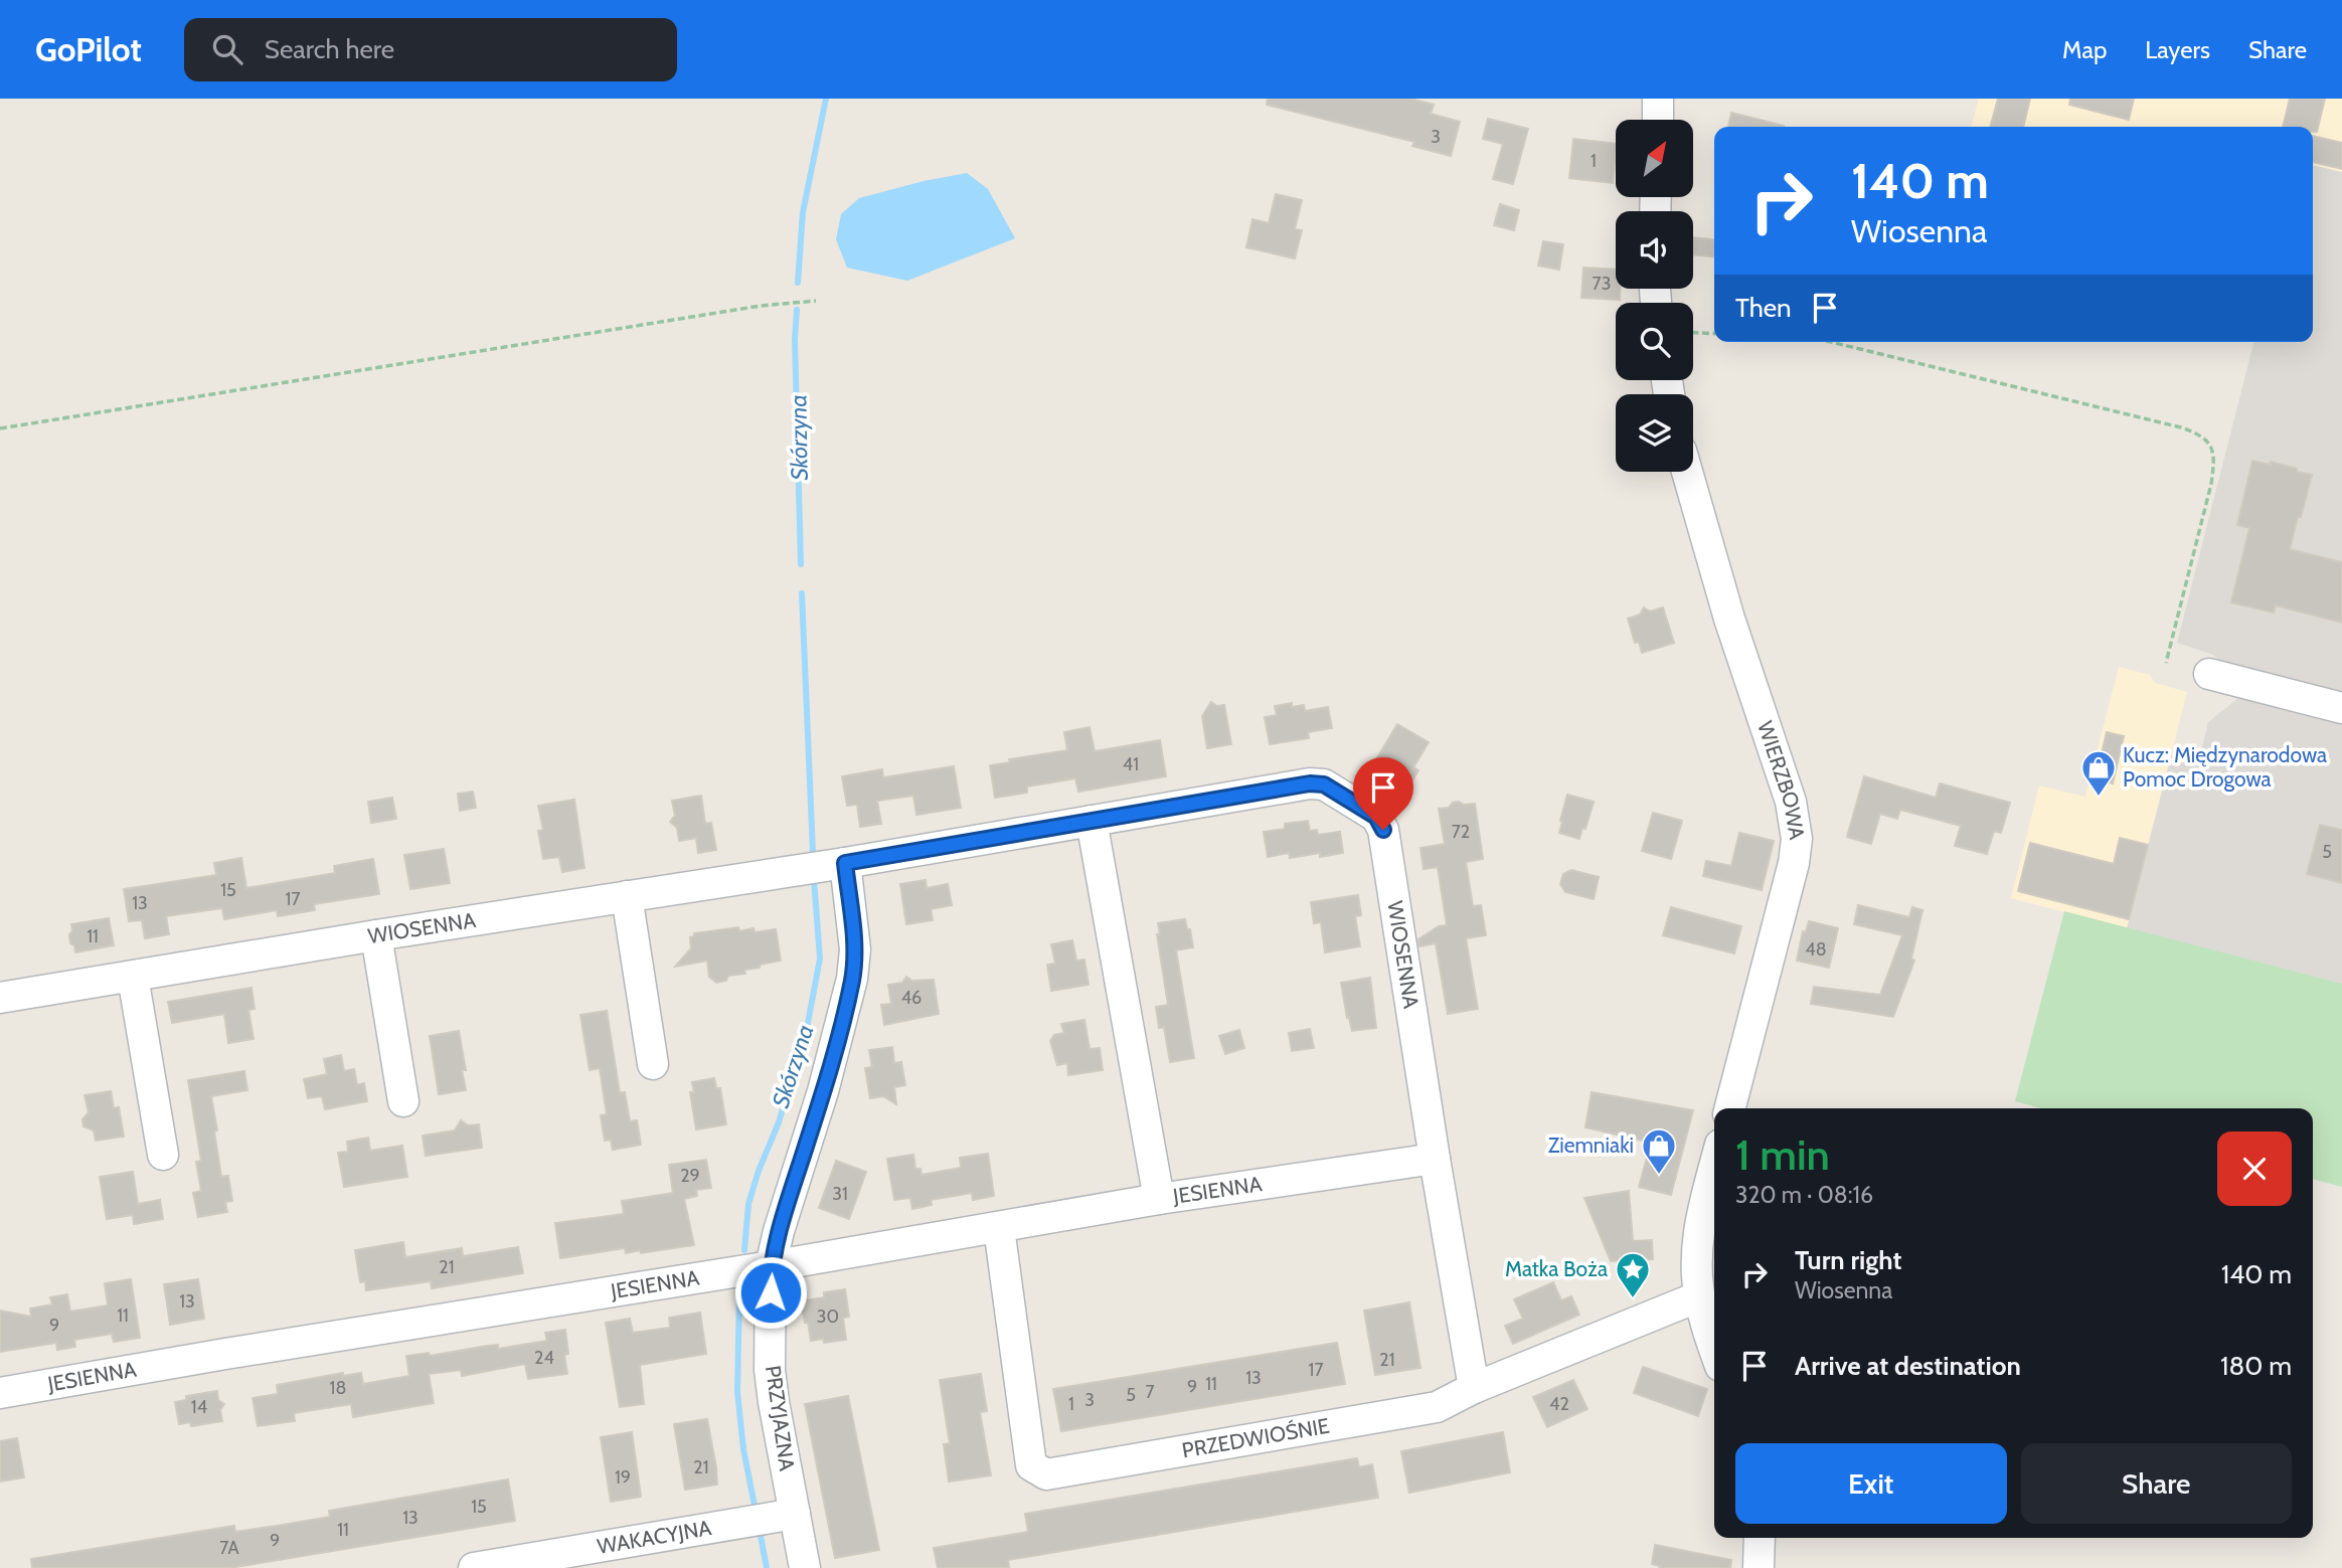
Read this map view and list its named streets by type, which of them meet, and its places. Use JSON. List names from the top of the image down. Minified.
{"streets":{"street":["WIERZBOWA","WIOSENNA","JESIENNA","PRZYJAZNA","PRZEDWIOŚNIE","WAKACYJNA"]},"crossings":[["WIOSENNA","JESIENNA"],["WIOSENNA","PRZEDWIOŚNIE"],["JESIENNA","PRZYJAZNA"],["JESIENNA","PRZEDWIOŚNIE"],["PRZYJAZNA","WAKACYJNA"]],"water":["Skórzyna"],"places":{"shop":["Kucz: Międzynarodowa Pomoc Drogowa","Ziemniaki"],"place":["Matka Boża"]},"house_numbers":["3","1","73","41","72","5","15","17","13","11","48","46","29","31","21","13","11","30","9","24","21","17","13","11","9","18","7","5","3","1","42","14","21","19","15","13","11","9","7A"],"north":"top right","page":{"header":"GoPilot","search":"Search here","nav":["Map","Layers","Share"],"turn":["140 m","Wiosenna"],"then":"Then","heading":["1 min","320 m · 08:16"],"list":[{"name":"Turn right","note":"Wiosenna","value":"140 m"},{"name":"Arrive at destination","value":"180 m"}],"buttons":["Exit","Share"]}}
